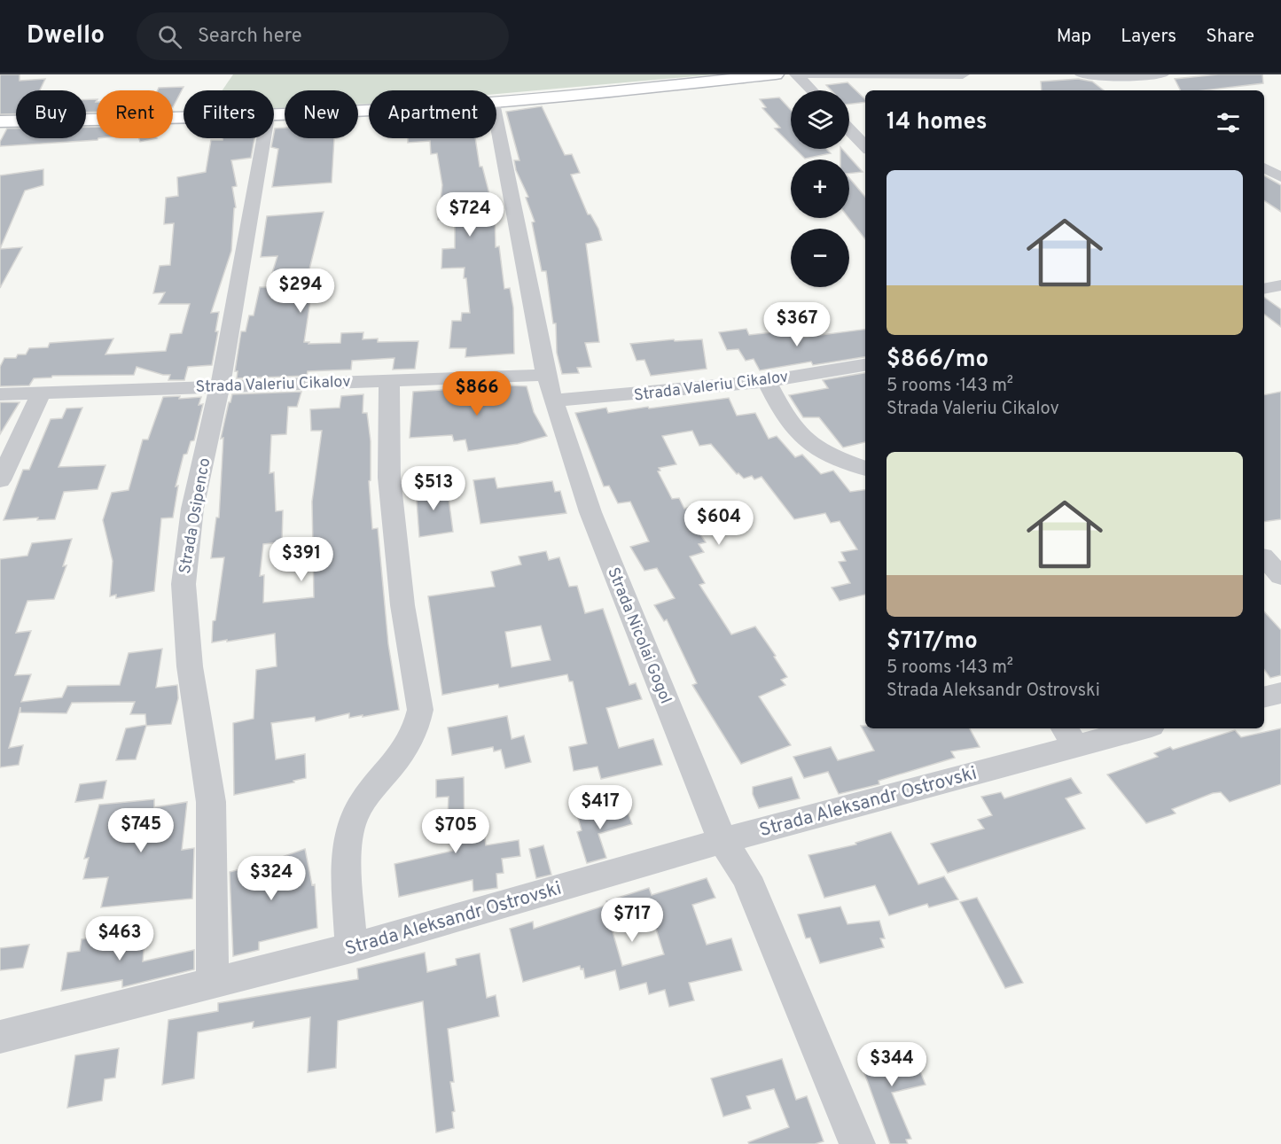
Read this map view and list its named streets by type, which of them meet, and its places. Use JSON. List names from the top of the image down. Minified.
{"streets":{"street":["Strada Valeriu Cikalov","Strada Osipenco","Strada Nicolai Gogol","Strada Aleksandr Ostrovski"]},"crossings":[["Strada Valeriu Cikalov","Strada Osipenco"],["Strada Valeriu Cikalov","Strada Nicolai Gogol"],["Strada Osipenco","Strada Aleksandr Ostrovski"],["Strada Nicolai Gogol","Strada Aleksandr Ostrovski"]],"page":{"header":"Dwello","search":"Search here","nav":["Map","Layers","Share"],"map_buttons":["+","−"],"chip":["Buy","Rent","Filters","New","Apartment"],"heading":"14 homes","list":[{"name":"$866/mo","note":"5 rooms · 143 m² · Strada Valeriu Cikalov"},{"name":"$717/mo","note":"5 rooms · 143 m² · Strada Aleksandr Ostrovski"}],"price":["$724","$294","$367","$866","$513","$604","$391","$417","$745","$705","$324","$717","$463","$344"]}}
